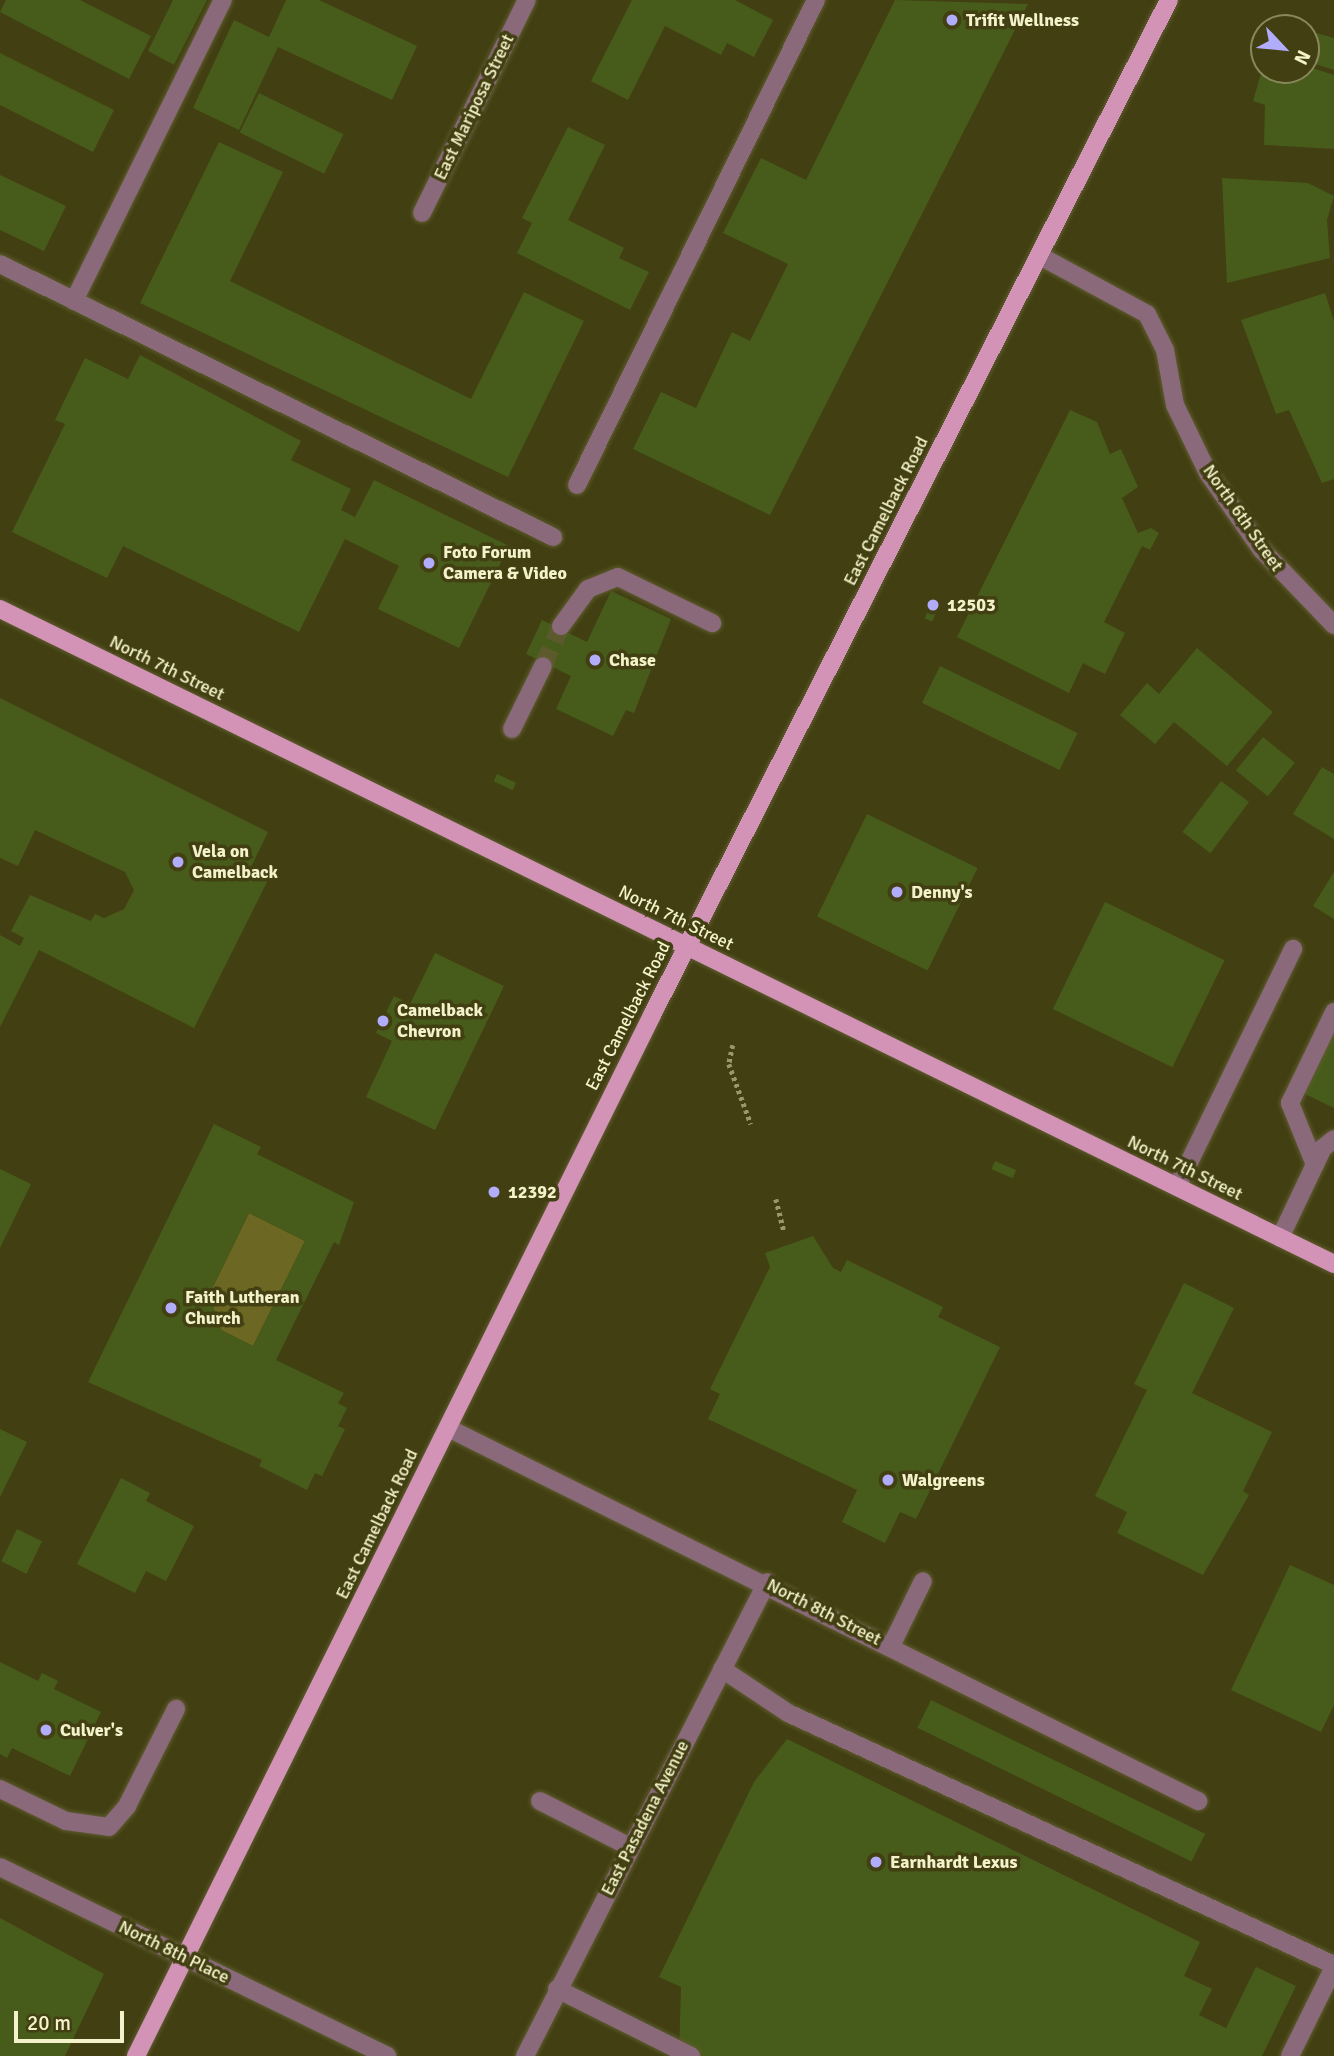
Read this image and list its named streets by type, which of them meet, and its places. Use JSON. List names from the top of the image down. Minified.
{"streets":{"main road":["East Camelback Road","North 7th Street"],"street":["East Mariposa Street","North 6th Street","North 8th Street","East Pasadena Avenue","North 8th Place"]},"crossings":[["East Camelback Road","North 6th Street"],["East Camelback Road","North 7th Street"],["East Camelback Road","North 8th Street"],["East Camelback Road","North 8th Place"],["North 8th Street","East Pasadena Avenue"]],"places":["Trifit Wellness","Foto Forum Camera & Video","12503","Chase","Vela on Camelback","Denny's","Camelback Chevron","12392","Faith Lutheran Church","Walgreens","Culver's","Earnhardt Lexus"],"scale_bar":"20 m","north":"bottom right"}
